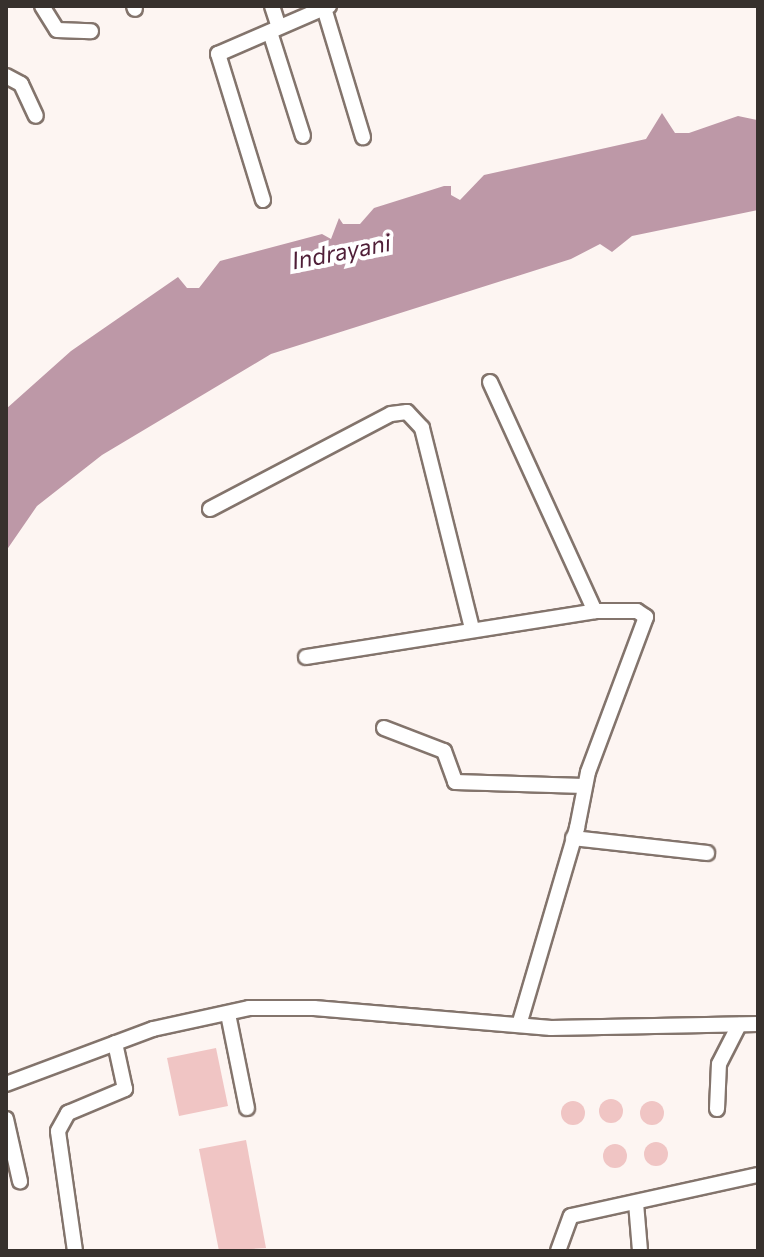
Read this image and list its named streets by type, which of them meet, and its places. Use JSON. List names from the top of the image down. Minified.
{"water":["Indrayani"]}
